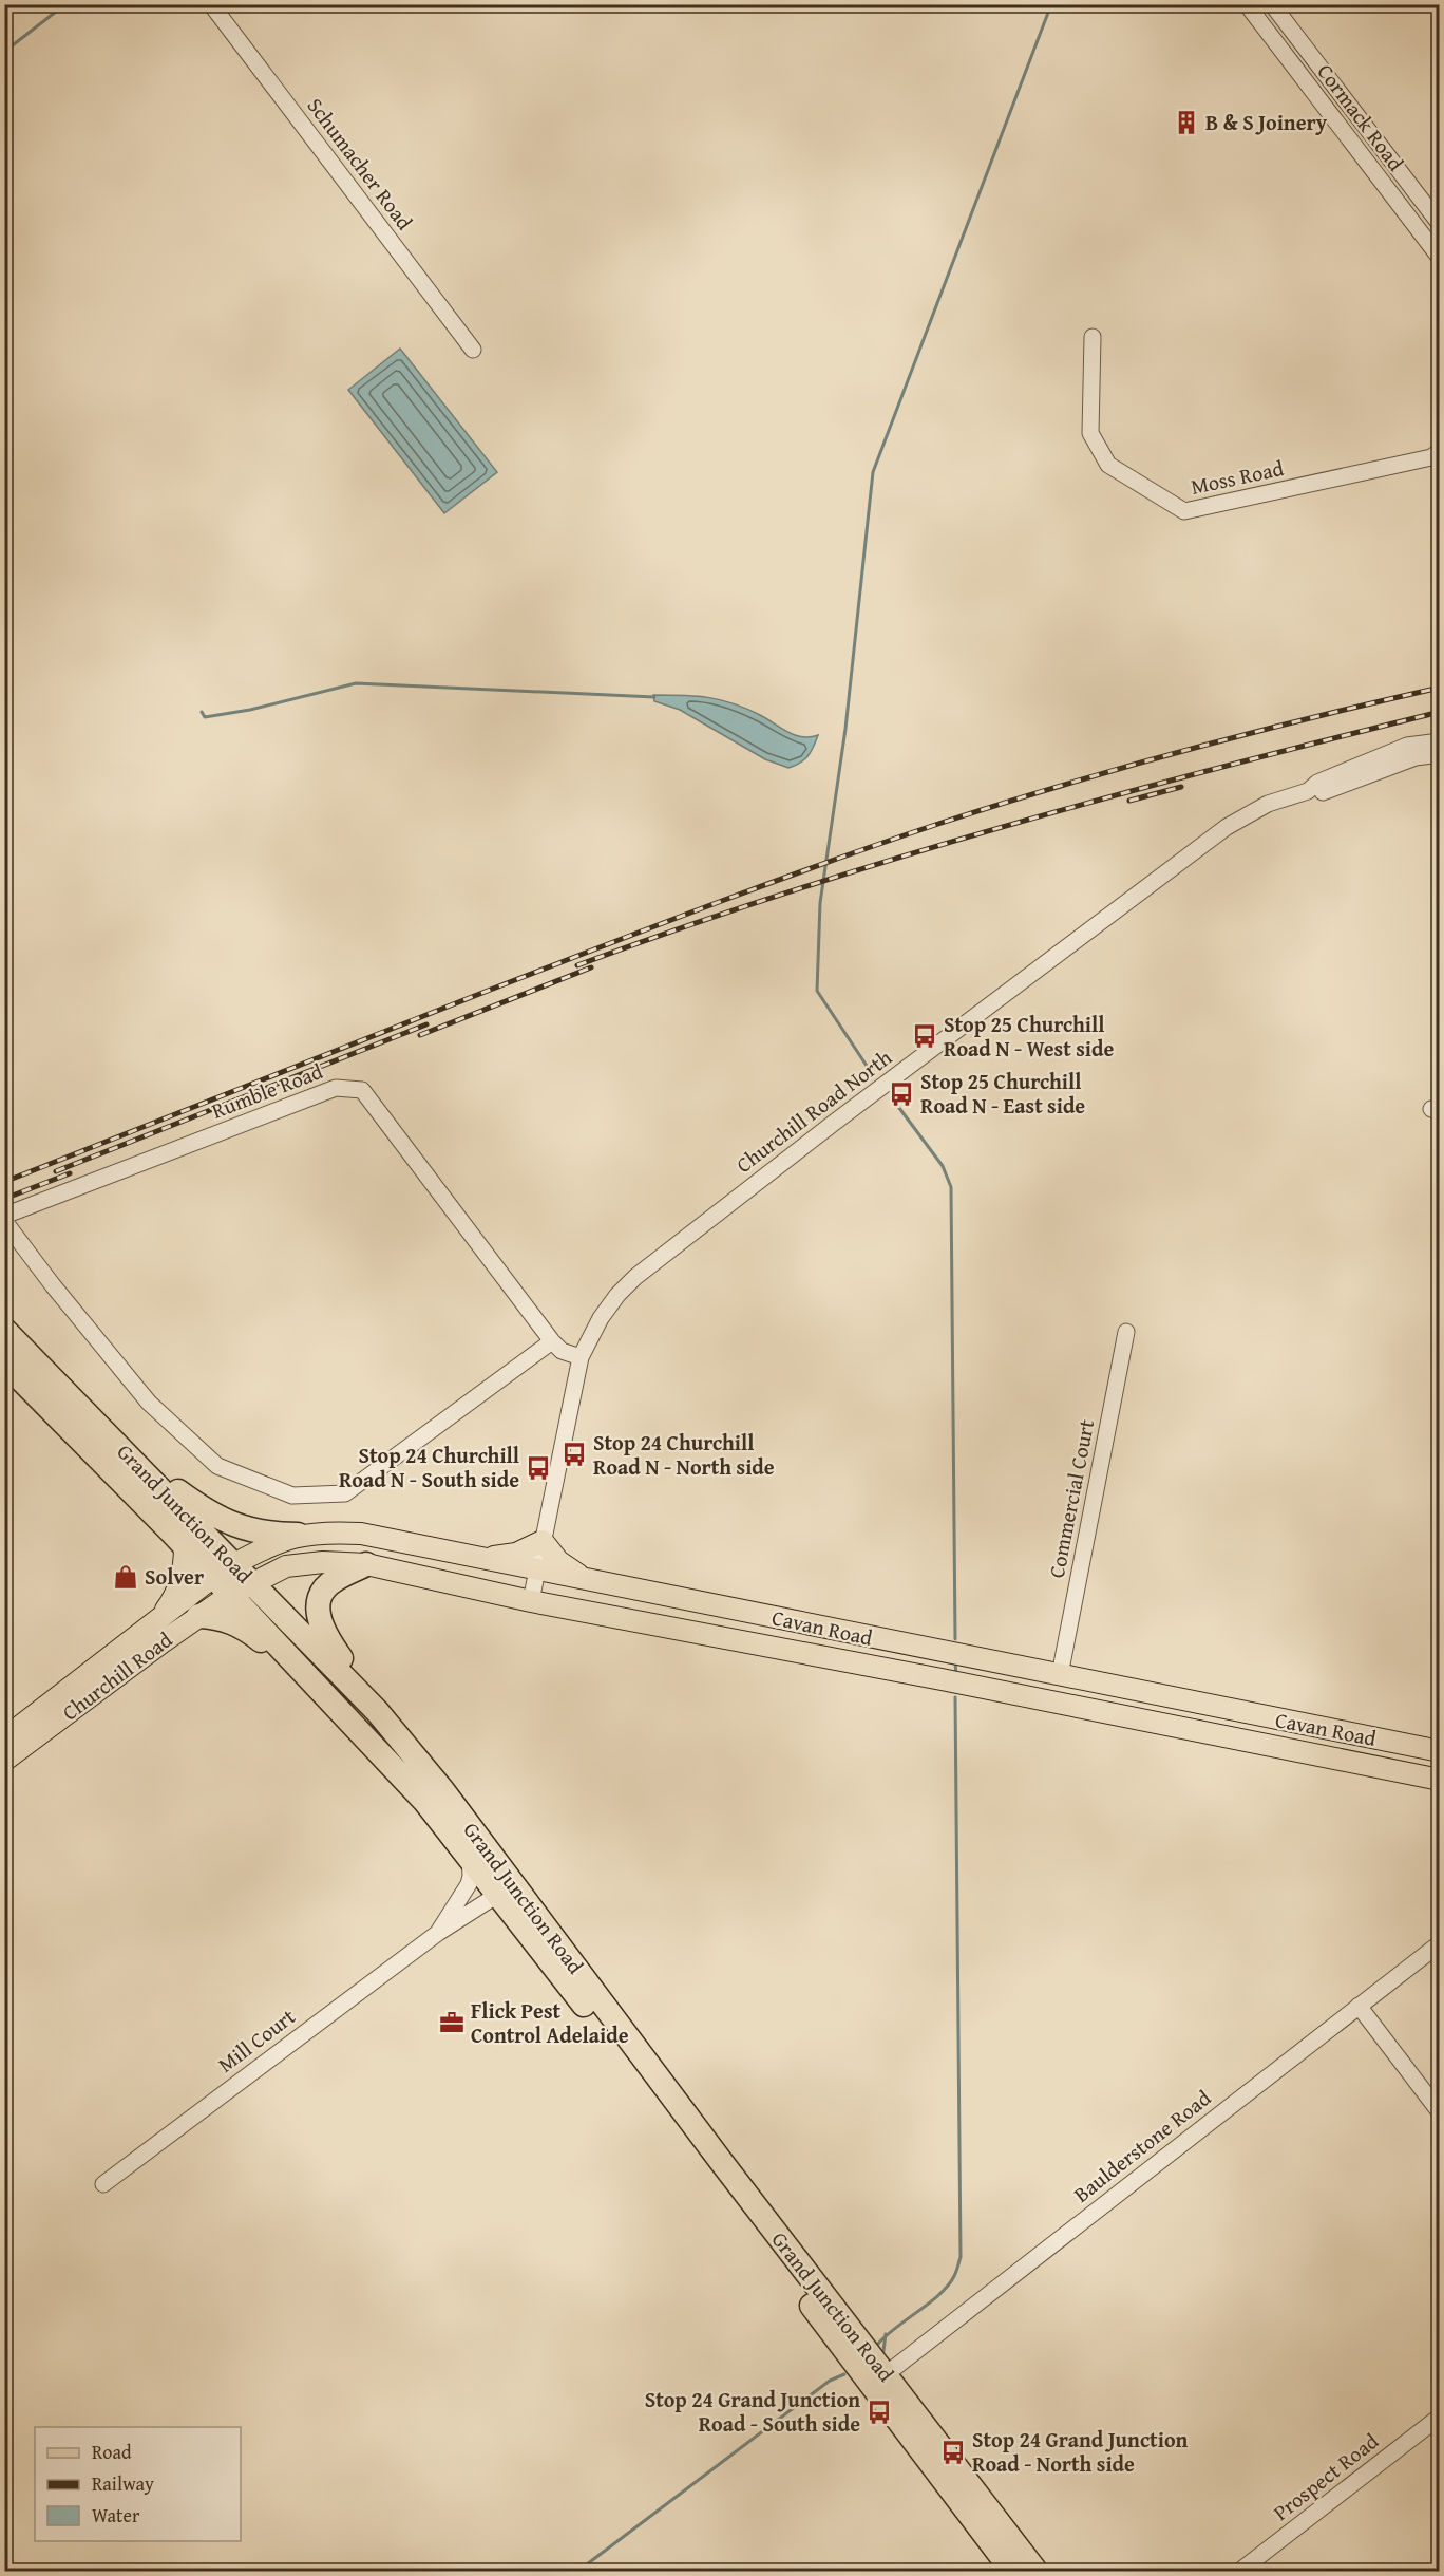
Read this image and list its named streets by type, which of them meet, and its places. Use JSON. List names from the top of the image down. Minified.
{"streets":{"highway":["Grand Junction Road","Cavan Road"],"main road":["Churchill Road"],"street":["Cormack Road","Schumacher Road","Moss Road","Rumble Road","Churchill Road North","Commercial Court","Mill Court","Baulderstone Road","Prospect Road"]},"crossings":[["Rumble Road","Churchill Road North"],["Churchill Road North","Cavan Road"],["Commercial Court","Cavan Road"],["Grand Junction Road","Cavan Road"],["Grand Junction Road","Churchill Road"],["Grand Junction Road","Mill Court"],["Grand Junction Road","Baulderstone Road"],["Cavan Road","Churchill Road"]],"places":{"building":["B & S Joinery"],"bus stop":["Stop 25 Churchill Road N - West side","Stop 25 Churchill Road N - East side","Stop 24 Churchill Road N - North side","Stop 24 Churchill Road N - South side","Stop 24 Grand Junction Road - South side","Stop 24 Grand Junction Road - North side"],"shop":["Solver"],"office":["Flick Pest Control Adelaide"]},"legend":["Road","Railway","Water"]}
